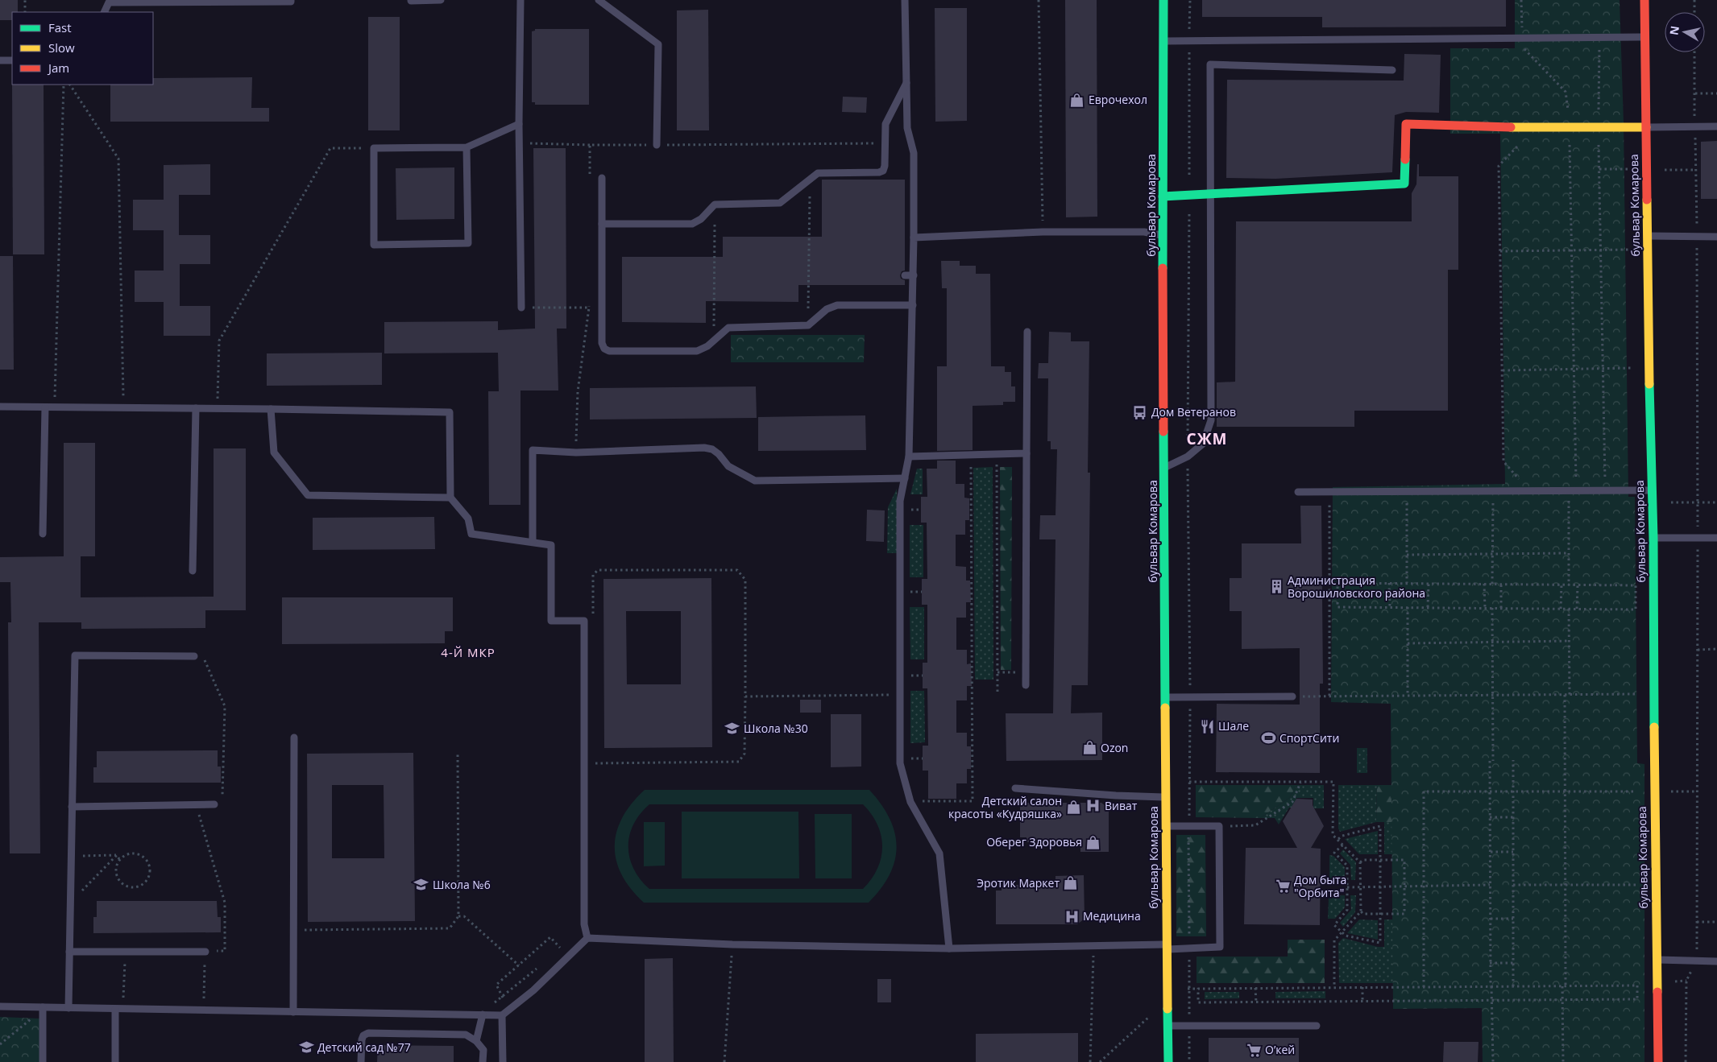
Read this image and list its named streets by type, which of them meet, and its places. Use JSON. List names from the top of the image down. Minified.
{"streets":{"street":["бульвар Комарова"]},"districts":["СЖМ","4-Й МКР"],"places":{"shop":["Еврочехол","Ozon","Детский салон красоты «Кудряшка»","Оберег Здоровья","Эротик Маркет"],"bus stop":["Дом Ветеранов"],"building":["Администрация Ворошиловского района"],"restaurant":["Шале"],"school or university":["Школа №30","Школа №6","Детский сад №77"],"sports":["СпортСити"],"hospital":["Виват","Медицина"],"supermarket":["Дом быта \"Орбита\"","О’кей"]},"legend":["Fast","Slow","Jam"],"north":"left"}
